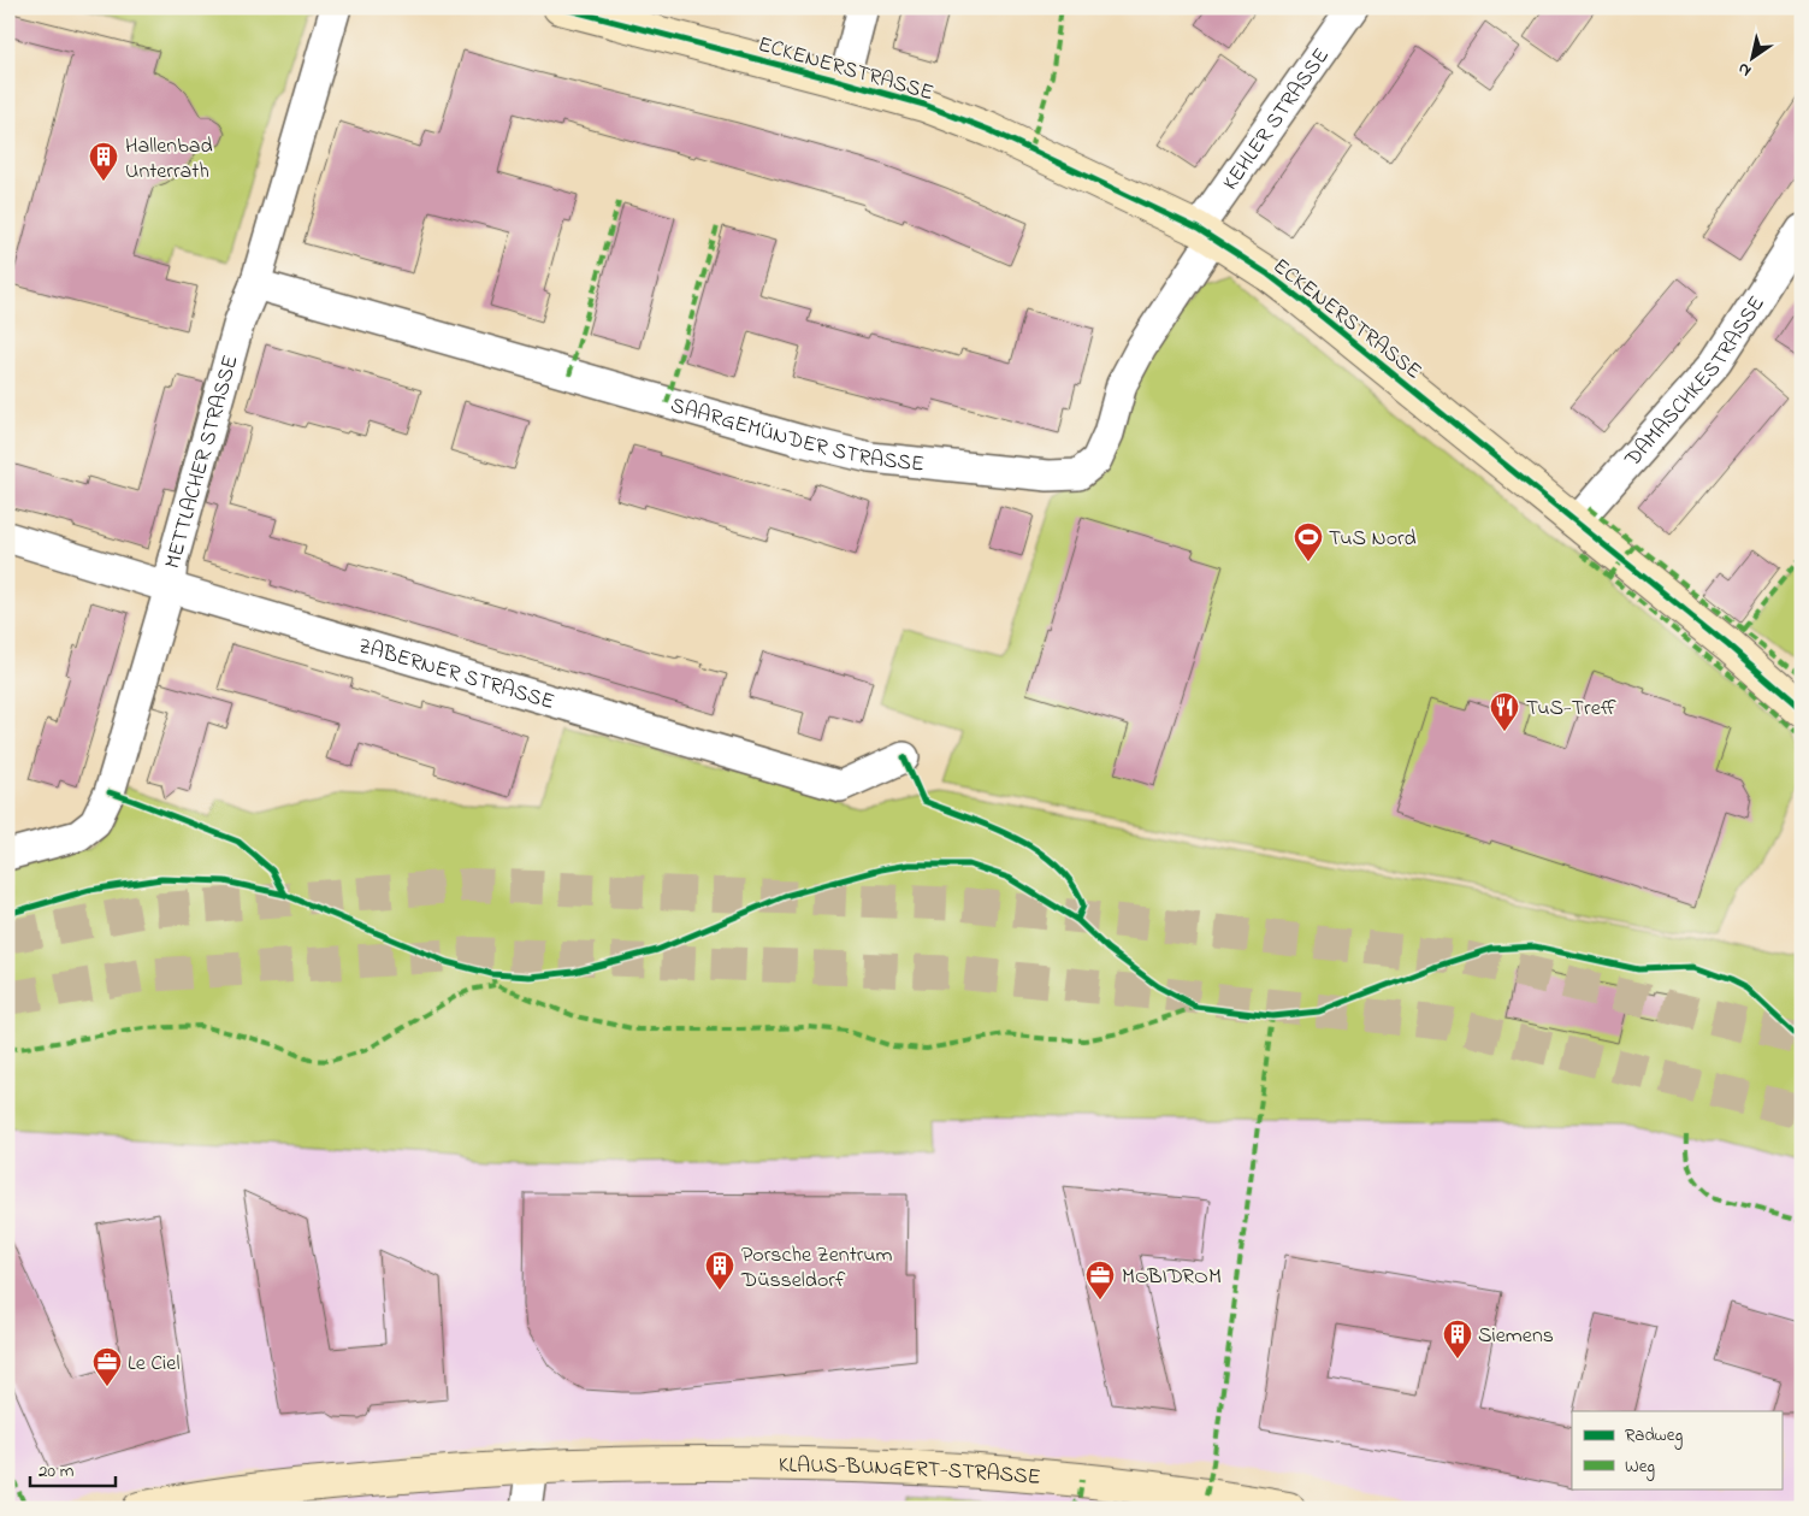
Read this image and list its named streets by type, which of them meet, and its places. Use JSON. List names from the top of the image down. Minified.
{"streets":{"street":["ECKENERSTRASSE","KEHLER STRASSE","DAMASCHKESTRASSE","SAARGEMÜNDER STRASSE","METTLACHER STRASSE","ZABERNER STRASSE","KLAUS-BUNGERT-STRASSE"]},"crossings":[["ECKENERSTRASSE","KEHLER STRASSE"],["ECKENERSTRASSE","DAMASCHKESTRASSE"],["ECKENERSTRASSE","SAARGEMÜNDER STRASSE"],["KEHLER STRASSE","SAARGEMÜNDER STRASSE"],["SAARGEMÜNDER STRASSE","METTLACHER STRASSE"],["METTLACHER STRASSE","ZABERNER STRASSE"]],"places":{"building":["Hallenbad Unterrath","Porsche Zentrum Düsseldorf","Siemens"],"sports":["TuS Nord"],"restaurant":["TuS-Treff"],"office":["MOBIDROM","Le Ciel"]},"legend":["Radweg","Weg"],"scale_bar":"20 m","north":"bottom left"}
